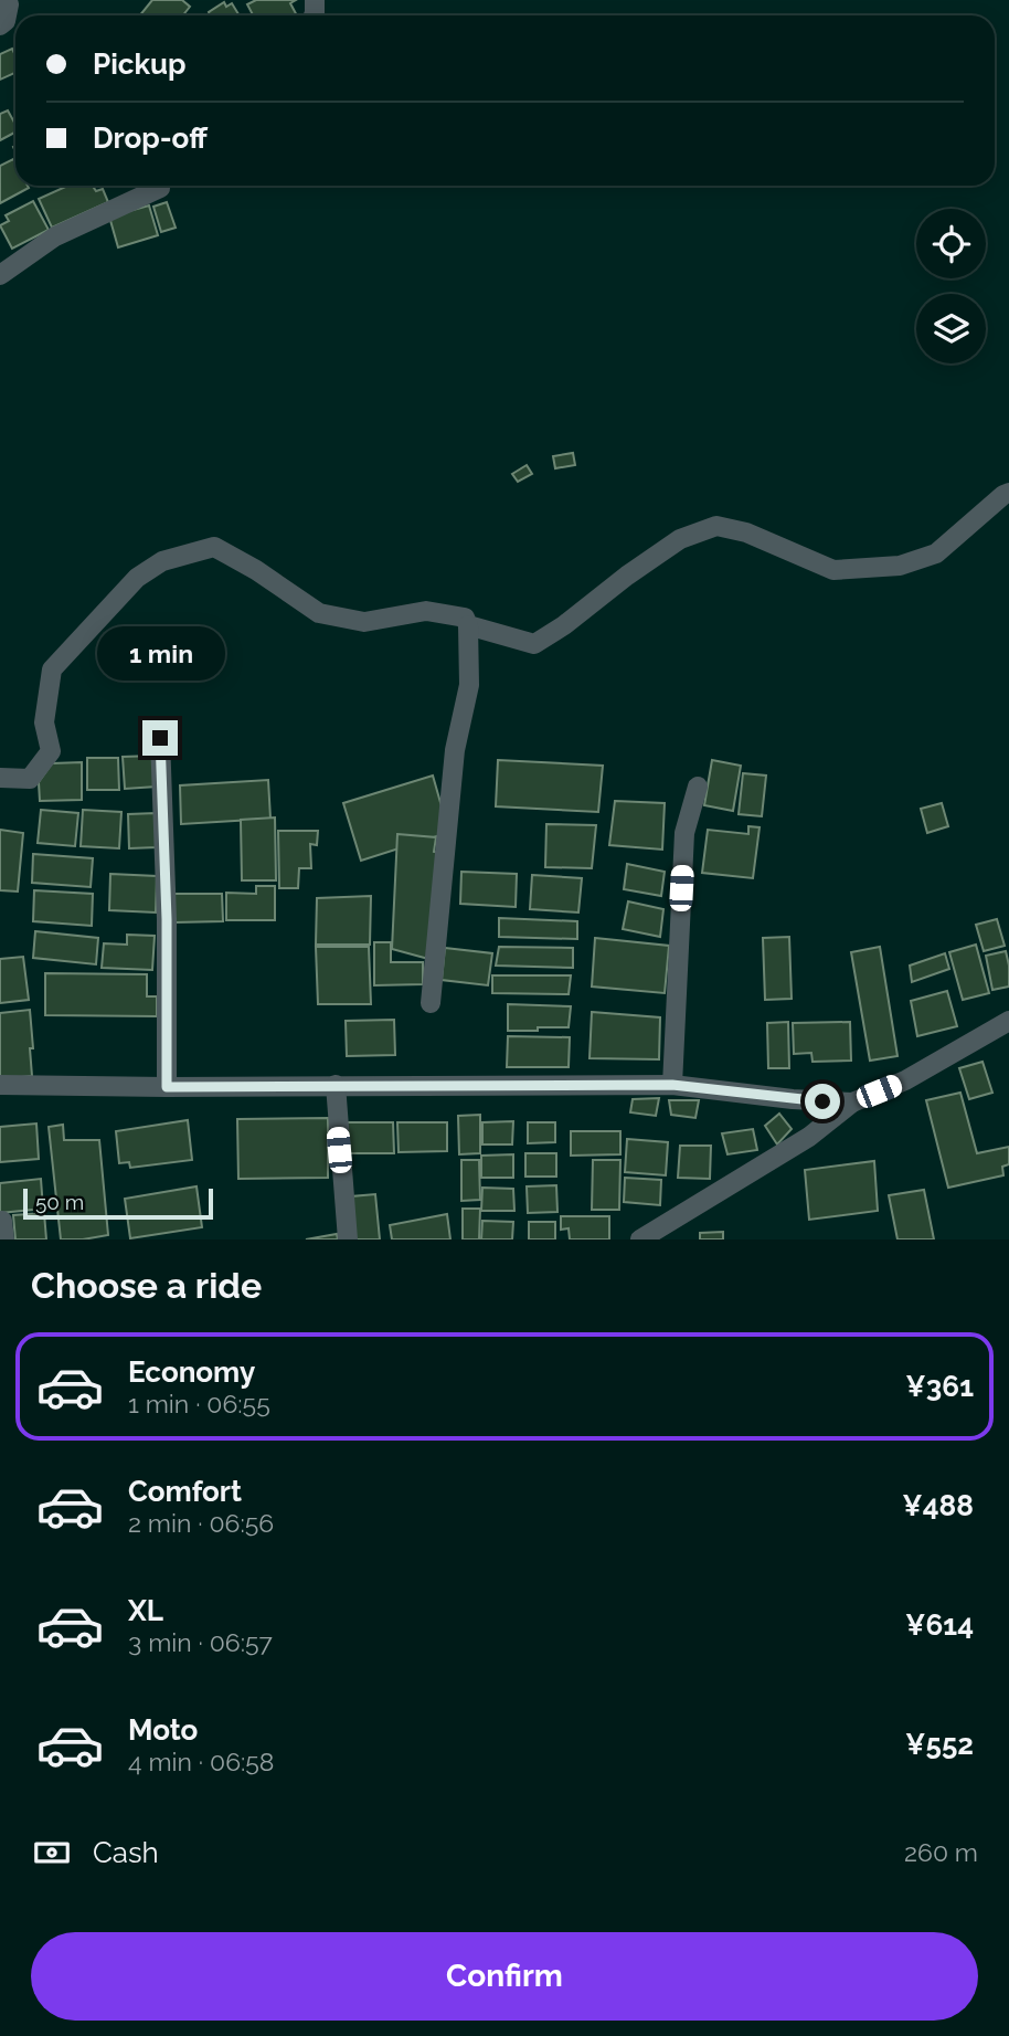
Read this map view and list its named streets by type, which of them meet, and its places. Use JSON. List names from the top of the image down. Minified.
{"scale_bar":"50 m","page":{"banner":["Pickup","Drop-off"],"bubble":"1 min","scale":"50 m","heading":"Choose a ride","list":[{"name":"Economy","note":"1 min · 06:55","value":"¥361"},{"name":"Comfort","note":"2 min · 06:56","value":"¥488"},{"name":"XL","note":"3 min · 06:57","value":"¥614"},{"name":"Moto","note":"4 min · 06:58","value":"¥552"}],"pay":["Cash","260 m"],"buttons":"Confirm"}}
